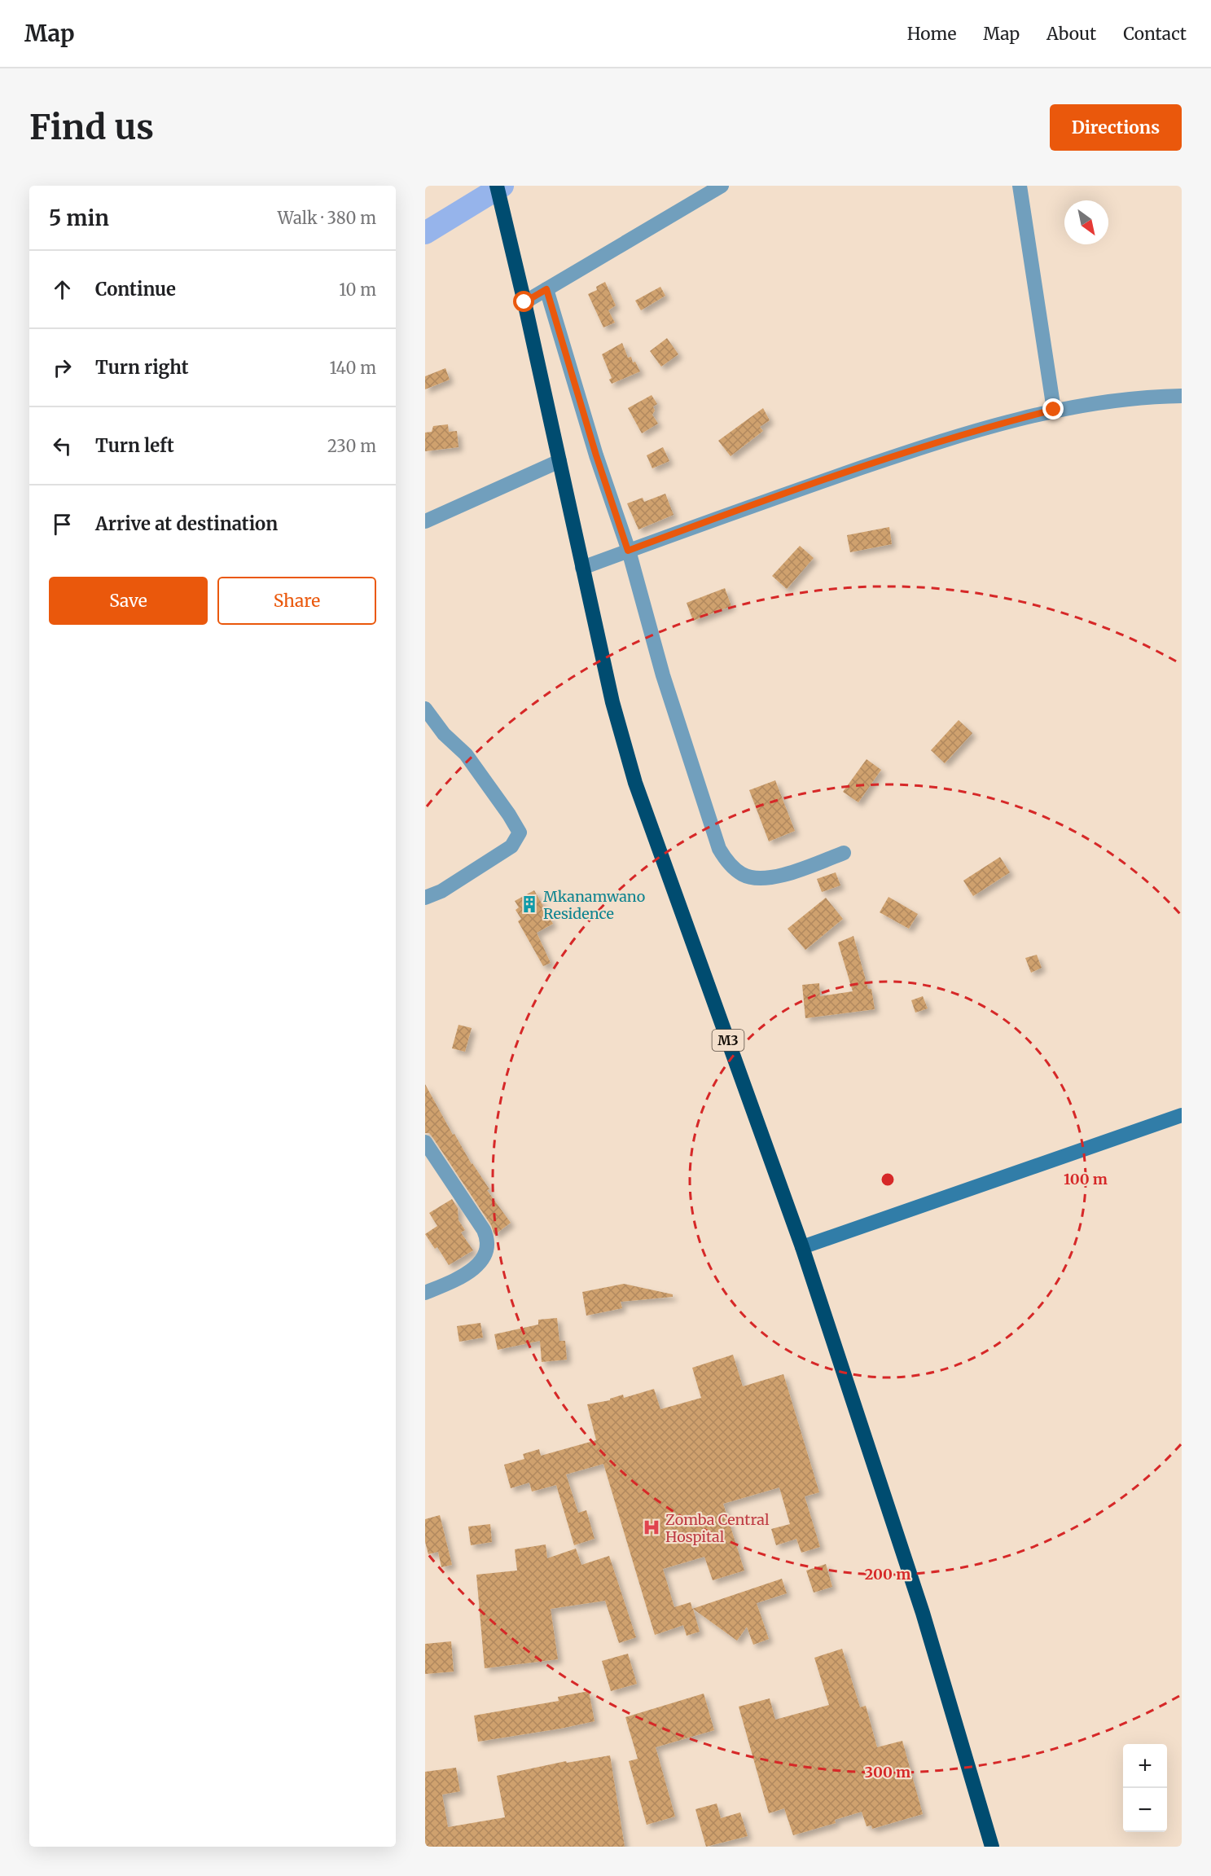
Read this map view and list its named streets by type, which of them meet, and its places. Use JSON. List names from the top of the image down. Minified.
{"streets":{"highway":["M3"]},"places":{"building":["Mkanamwano Residence"],"hospital":["Zomba Central Hospital"]},"north":"bottom right","page":{"header":"Map","nav":["Home","Map","About","Contact"],"buttons":["Directions",["Save","Share"]],"title":"Find us","heading":["5 min","Walk · 380 m"],"list":[["Continue","10 m"],["Turn right","140 m"],["Turn left","230 m"],"Arrive at destination"],"map_buttons":["+","−"]},"rings":["100 m","200 m","300 m"]}
